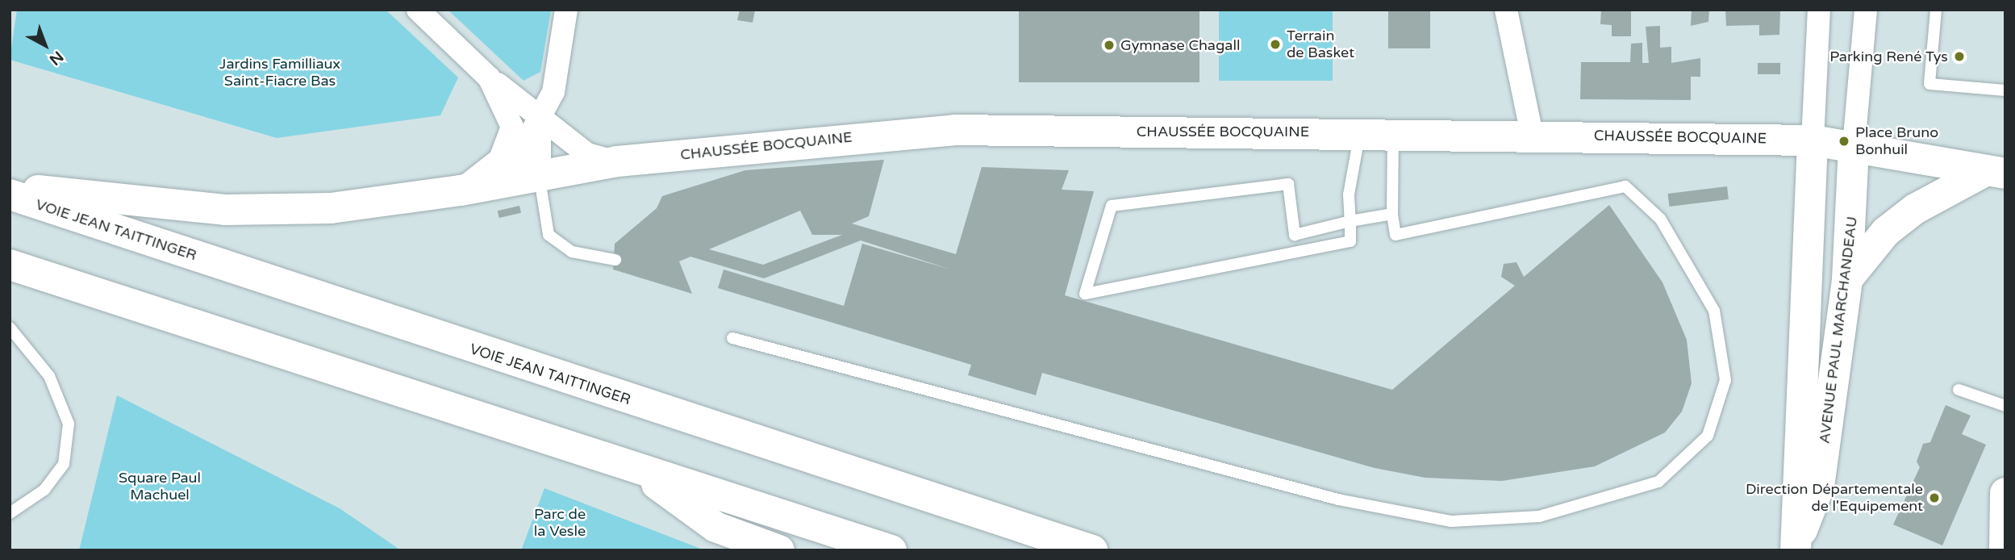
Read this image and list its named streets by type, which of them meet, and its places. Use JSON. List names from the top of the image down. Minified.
{"streets":{"main road":["CHAUSSÉE BOCQUAINE","VOIE JEAN TAITTINGER","AVENUE PAUL MARCHANDEAU"]},"crossings":[["CHAUSSÉE BOCQUAINE","AVENUE PAUL MARCHANDEAU"]],"parks":["Jardins Familliaux Saint-Fiacre Bas","Square Paul Machuel","Parc de la Vesle"],"places":["Terrain de Basket","Gymnase Chagall","Parking René Tys","Place Bruno Bonhuil","Direction Départementale de l'Equipement"],"north":"bottom right"}
